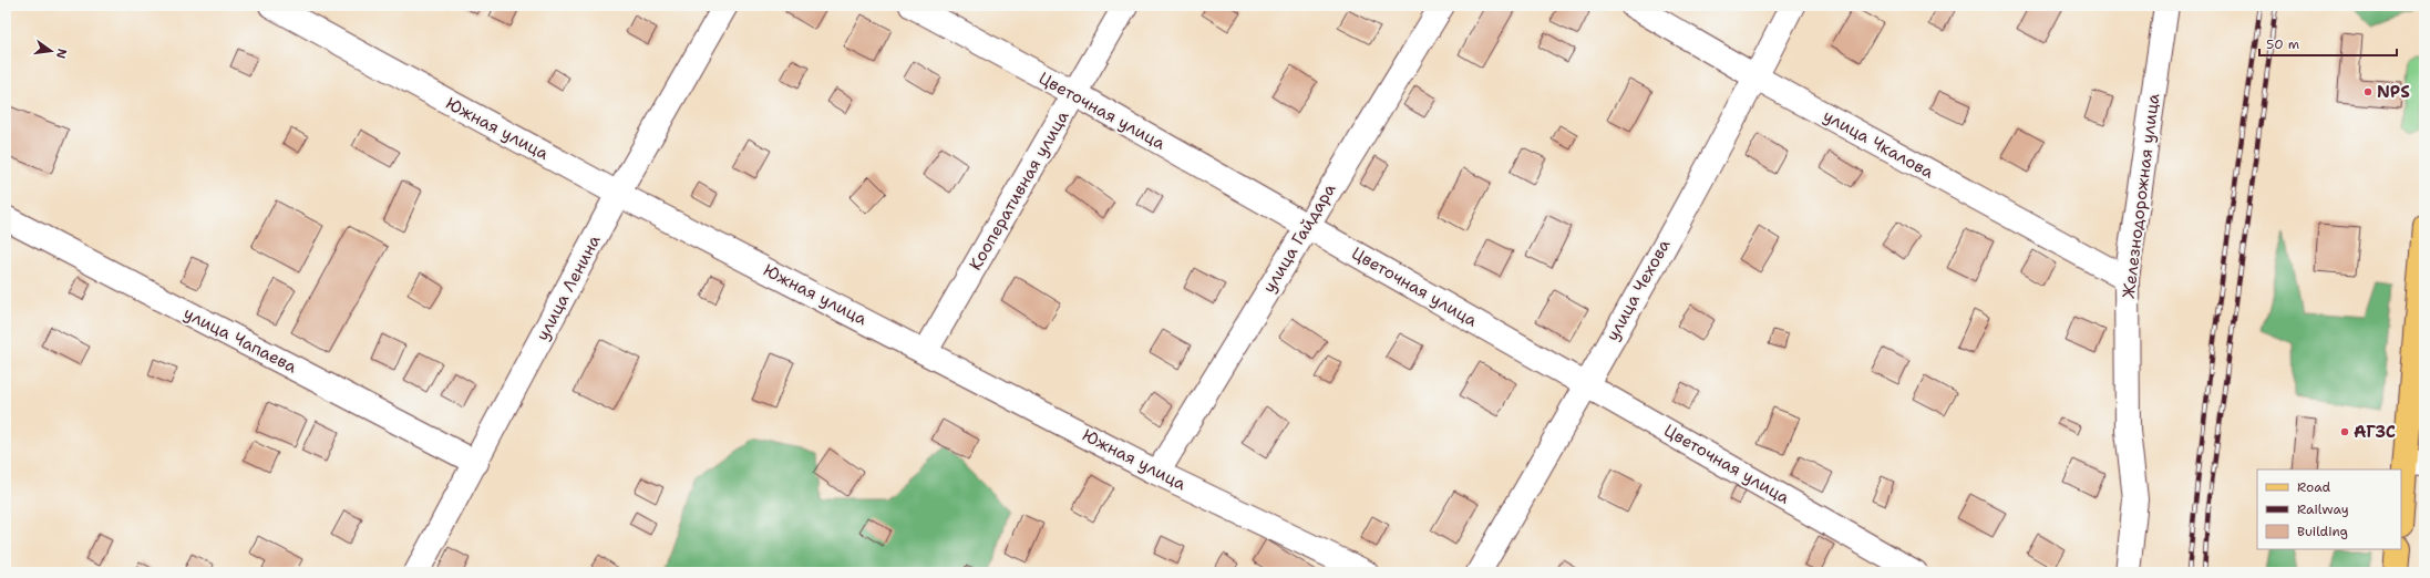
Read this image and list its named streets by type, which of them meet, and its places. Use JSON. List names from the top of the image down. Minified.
{"streets":{"street":["Цветочная улица","Южная улица","улица Чкалова","Кооперативная улица","Железнодорожная улица","улица Гайдара","улица Ленина","улица Чехова","улица Чапаева"]},"crossings":[["Цветочная улица","Кооперативная улица"],["Цветочная улица","улица Гайдара"],["Цветочная улица","улица Чехова"],["Южная улица","Кооперативная улица"],["Южная улица","улица Гайдара"],["Южная улица","улица Ленина"],["улица Чкалова","Железнодорожная улица"],["улица Чкалова","улица Чехова"],["улица Ленина","улица Чапаева"]],"places":["NPS","АГЗС"],"legend":["Road","Railway","Building"],"scale_bar":"50 m","north":"right"}
